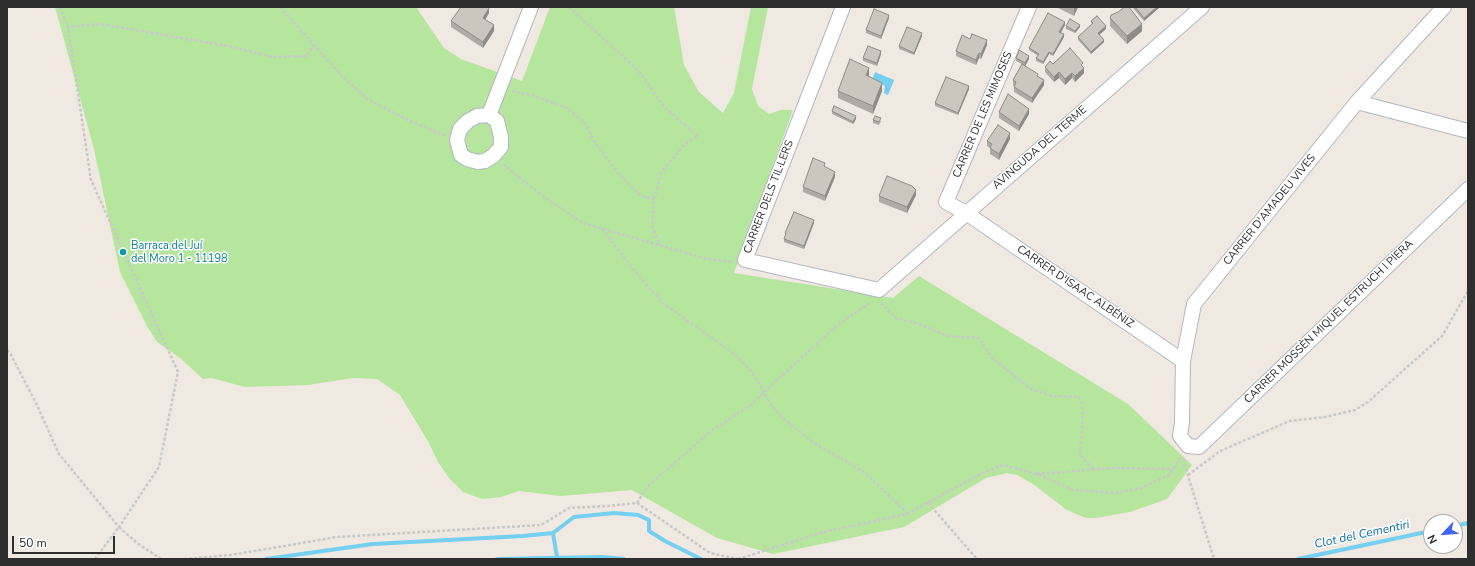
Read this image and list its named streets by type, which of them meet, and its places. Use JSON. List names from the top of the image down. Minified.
{"streets":{"street":["CARRER DE LES MIMOSES","AVINGUDA DEL TERME","CARRER DELS TIL·LERS","CARRER D'AMADEU VIVES","CARRER D'ISAAC ALBÉNIZ","CARRER MOSSÈN MIQUEL ESTRUCH I PIERA"]},"crossings":[["CARRER DE LES MIMOSES","AVINGUDA DEL TERME"],["CARRER DE LES MIMOSES","CARRER D'ISAAC ALBÉNIZ"],["AVINGUDA DEL TERME","CARRER DELS TIL·LERS"],["AVINGUDA DEL TERME","CARRER D'ISAAC ALBÉNIZ"],["CARRER D'AMADEU VIVES","CARRER D'ISAAC ALBÉNIZ"],["CARRER D'AMADEU VIVES","CARRER MOSSÈN MIQUEL ESTRUCH I PIERA"]],"water":["Clot del Cementiri"],"places":["Barraca del Juí del Moro 1 - 11198"],"scale_bar":"50 m","north":"bottom left"}
